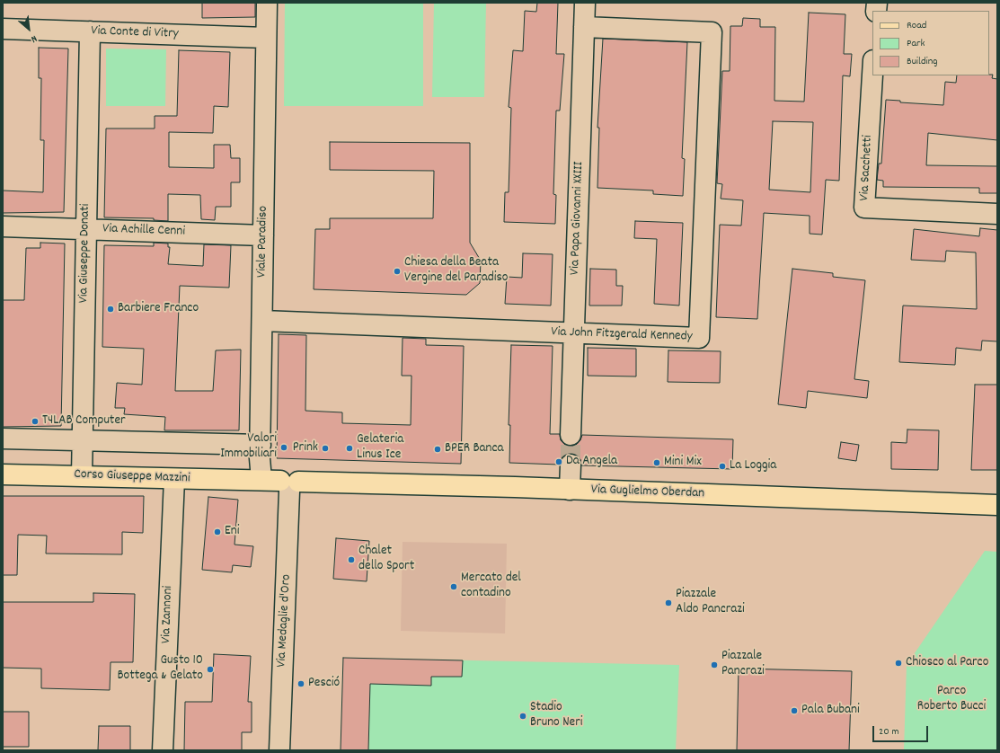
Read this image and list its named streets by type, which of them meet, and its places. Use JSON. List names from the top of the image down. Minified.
{"streets":{"main road":["Corso Giuseppe Mazzini","Via Guglielmo Oberdan"],"street":["Via Conte di Vitry","Via Sacchetti","Via Papa Giovanni XXIII","Via Achille Cenni","Viale Paradiso","Via Giuseppe Donati","Via John Fitzgerald Kennedy","Via Zannoni","Via Medaglie d'Oro"]},"crossings":[["Via Conte di Vitry","Viale Paradiso"],["Via Conte di Vitry","Via Giuseppe Donati"],["Via Papa Giovanni XXIII","Via John Fitzgerald Kennedy"],["Via Achille Cenni","Viale Paradiso"],["Via Achille Cenni","Via Giuseppe Donati"],["Viale Paradiso","Via John Fitzgerald Kennedy"],["Viale Paradiso","Corso Giuseppe Mazzini"],["Viale Paradiso","Via Guglielmo Oberdan"],["Via Giuseppe Donati","Corso Giuseppe Mazzini"],["Corso Giuseppe Mazzini","Via Guglielmo Oberdan"],["Corso Giuseppe Mazzini","Via Zannoni"],["Via Guglielmo Oberdan","Via Medaglie d'Oro"]],"parks":["Parco Roberto Bucci"],"places":["Chiesa della Beata Vergine del Paradiso","Barbiere Franco","T4LAB Computer","Valori Immobiliari","Prink","Gelateria Linus Ice","BPER Banca","Da Angela","Mini Mix","La Loggia","Eni","Chalet dello Sport","Mercato del contadino","Piazzale Aldo Pancrazi","Chiosco al Parco","Piazzale Pancrazi","Gusto 10 Bottega & Gelato","Pesció","Pala Bubani","Stadio Bruno Neri"],"legend":["Road","Park","Building"],"scale_bar":"20 m","north":"bottom right"}
